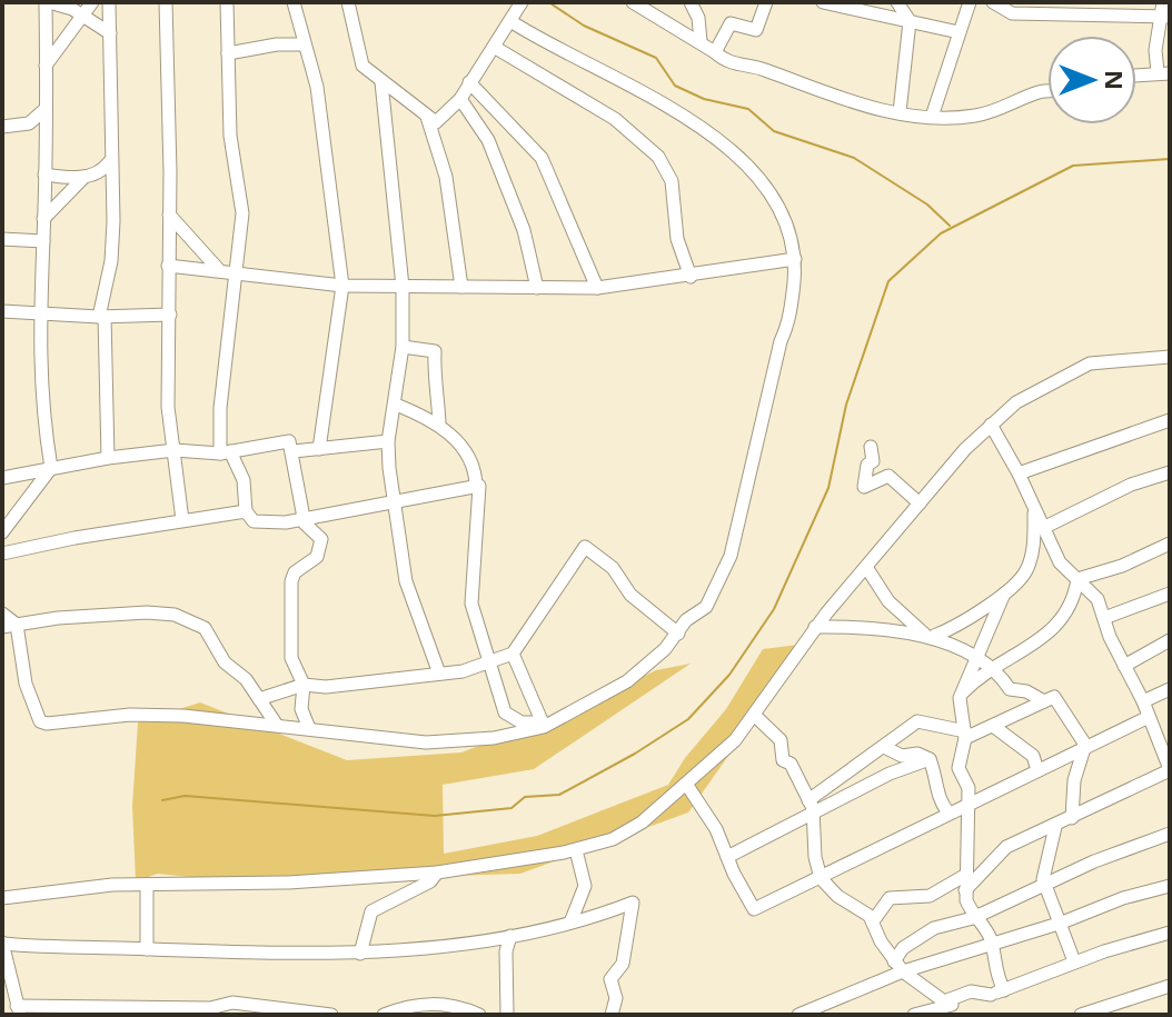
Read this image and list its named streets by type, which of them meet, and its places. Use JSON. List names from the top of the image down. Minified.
{"north":"right"}
